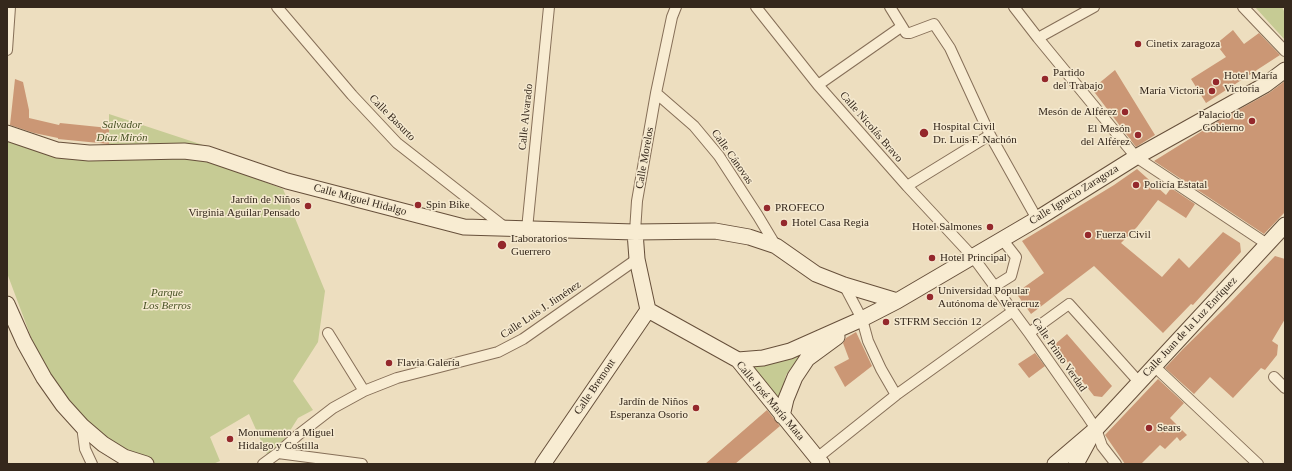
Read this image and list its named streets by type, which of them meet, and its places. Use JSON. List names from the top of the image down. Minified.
{"streets":{"main road":["Calle Morelos","Calle Ignacio Zaragoza","Calle Miguel Hidalgo","Calle Juan de la Luz Enríquez","Calle Bremont","Calle José María Mata"],"street":["Calle Alvarado","Calle Basurto","Calle Nicolás Bravo","Calle Cánovas","Calle Luis J. Jiménez","Calle Primo Verdad"]},"crossings":[["Calle Alvarado","Calle Miguel Hidalgo"],["Calle Basurto","Calle Miguel Hidalgo"],["Calle Nicolás Bravo","Calle Ignacio Zaragoza"],["Calle Nicolás Bravo","Calle Primo Verdad"],["Calle Cánovas","Calle Morelos"],["Calle Cánovas","Calle Miguel Hidalgo"],["Calle Morelos","Calle Miguel Hidalgo"],["Calle Morelos","Calle Luis J. Jiménez"],["Calle Morelos","Calle Bremont"],["Calle Morelos","Calle José María Mata"],["Calle Ignacio Zaragoza","Calle Miguel Hidalgo"],["Calle Ignacio Zaragoza","Calle Primo Verdad"],["Calle Ignacio Zaragoza","Calle José María Mata"],["Calle Juan de la Luz Enríquez","Calle Primo Verdad"],["Calle Bremont","Calle José María Mata"]],"parks":["Salvador Díaz Mirón","Parque Los Berros"],"places":["Cinetix zaragoza","Partido del Trabajo","Hotel María Victoria","María Victoria","Mesón de Alférez","Palacio de Gobierno","Hospital Civil Dr. Luis F. Nachón","El Mesón del Alférez","Policía Estatal","Spin Bike","Jardín de Niños Virginia Aguilar Pensado","PROFECO","Hotel Casa Regia","Hotel Salmones","Fuerza Civil","Laboratorios Guerrero","Hotel Principal","Universidad Popular Autónoma de Veracruz","STFRM Sección 12","Flavia Galería","Jardín de Niños Esperanza Osorio","Sears","Monumento a Miguel Hidalgo y Costilla"]}
